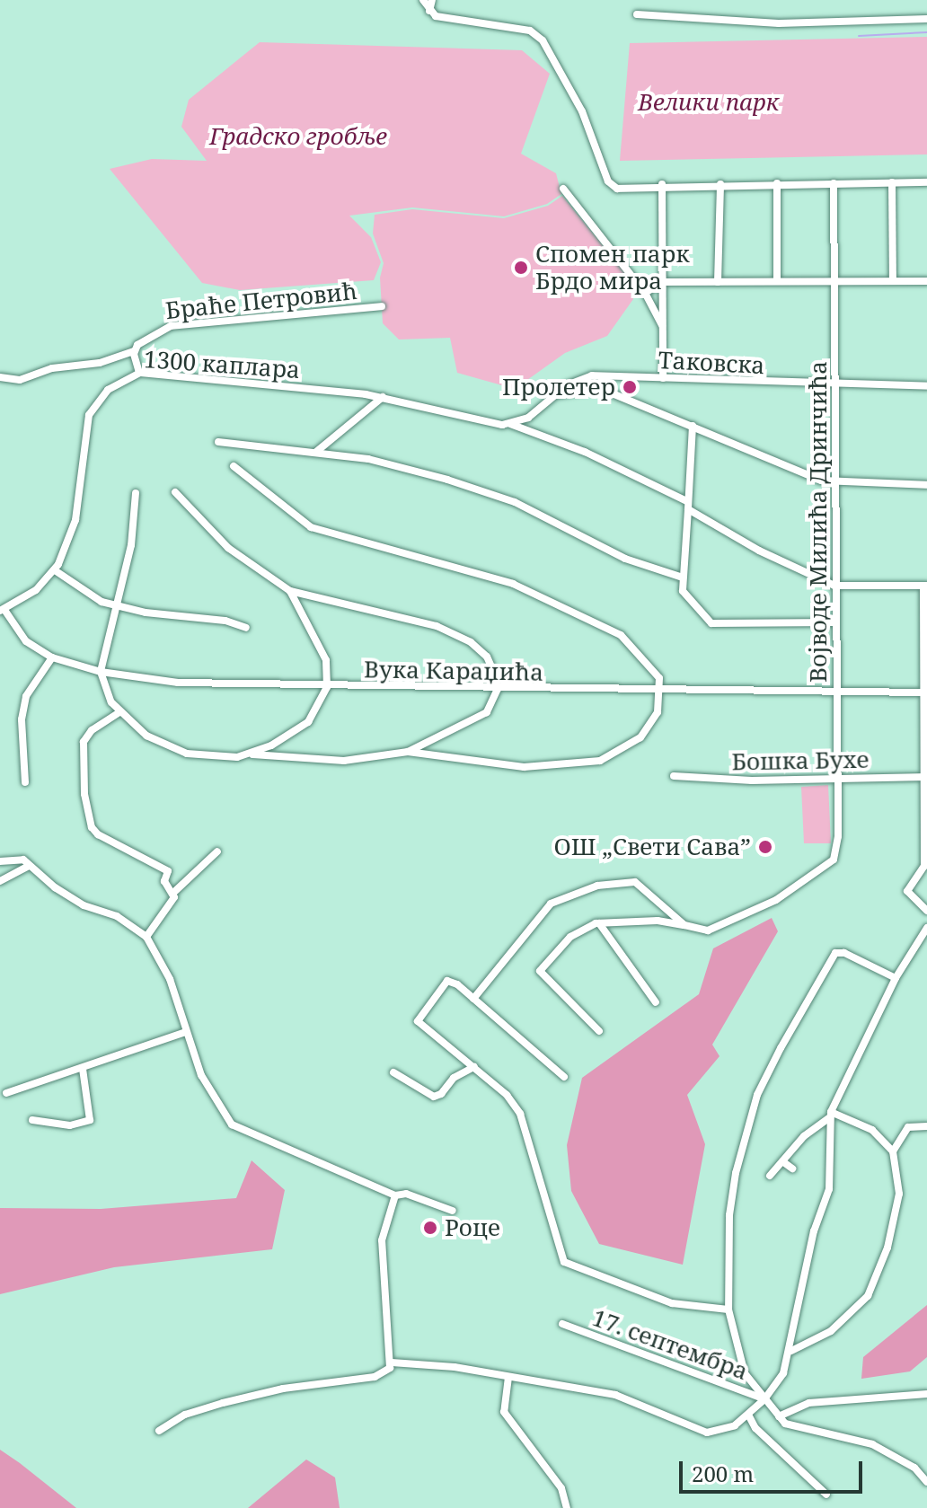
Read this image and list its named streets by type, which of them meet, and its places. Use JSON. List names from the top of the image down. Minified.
{"streets":{"street":["Браће Петровић","Таковска","1300 каплара","Војводе Милића Дринчића","Вука Караџића","Бошка Бухе","17. септембра"]},"crossings":[["Браће Петровић","1300 каплара"],["Таковска","1300 каплара"],["Таковска","Војводе Милића Дринчића"],["1300 каплара","Војводе Милића Дринчића"],["1300 каплара","Вука Караџића"],["Војводе Милића Дринчића","Вука Караџића"],["Војводе Милића Дринчића","Бошка Бухе"]],"parks":["Велики парк","Градско гробље"],"places":["Спомен парк Брдо мира","Пролетер","ОШ „Свети Сава”","Роце"],"scale_bar":"200 m"}
